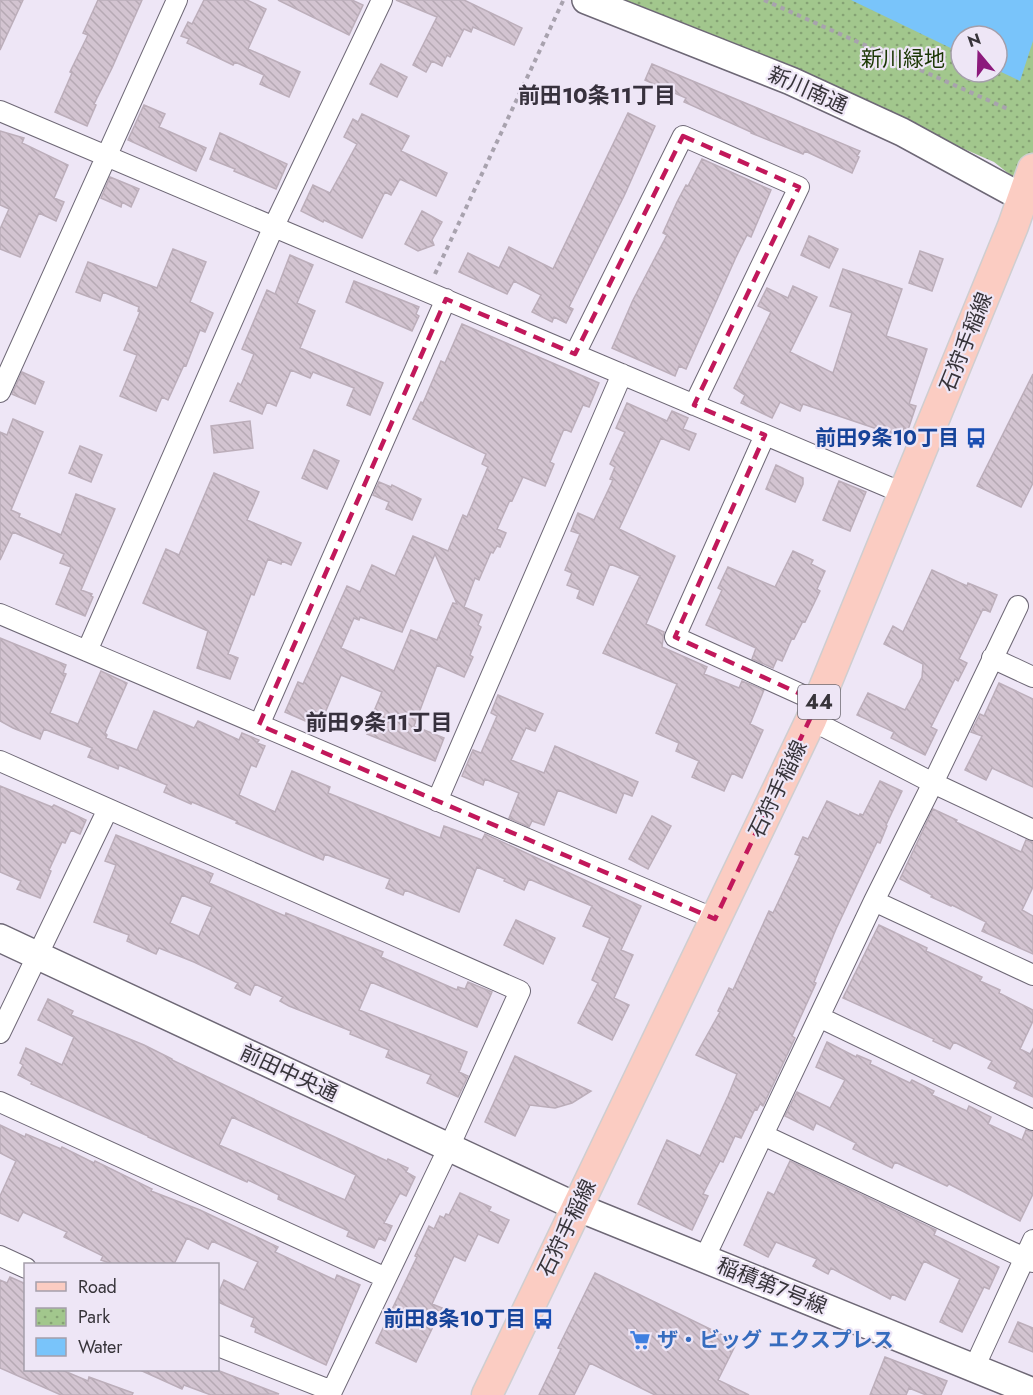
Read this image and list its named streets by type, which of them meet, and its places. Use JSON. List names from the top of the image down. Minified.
{"streets":{"main road":["石狩手稲線","44"],"street":["新川南通","前田中央通","稲積第7号線"]},"crossings":[["新川南通","石狩手稲線"],["石狩手稲線","前田中央通"],["石狩手稲線","稲積第7号線"],["前田中央通","稲積第7号線"]],"districts":["前田10条11丁目","前田9条11丁目"],"parks":["新川緑地"],"places":{"bus stop":["前田9条10丁目","前田8条10丁目"],"supermarket":["ザ・ビッグ エクスプレス"]},"legend":["Road","Park","Water"],"north":"top"}
